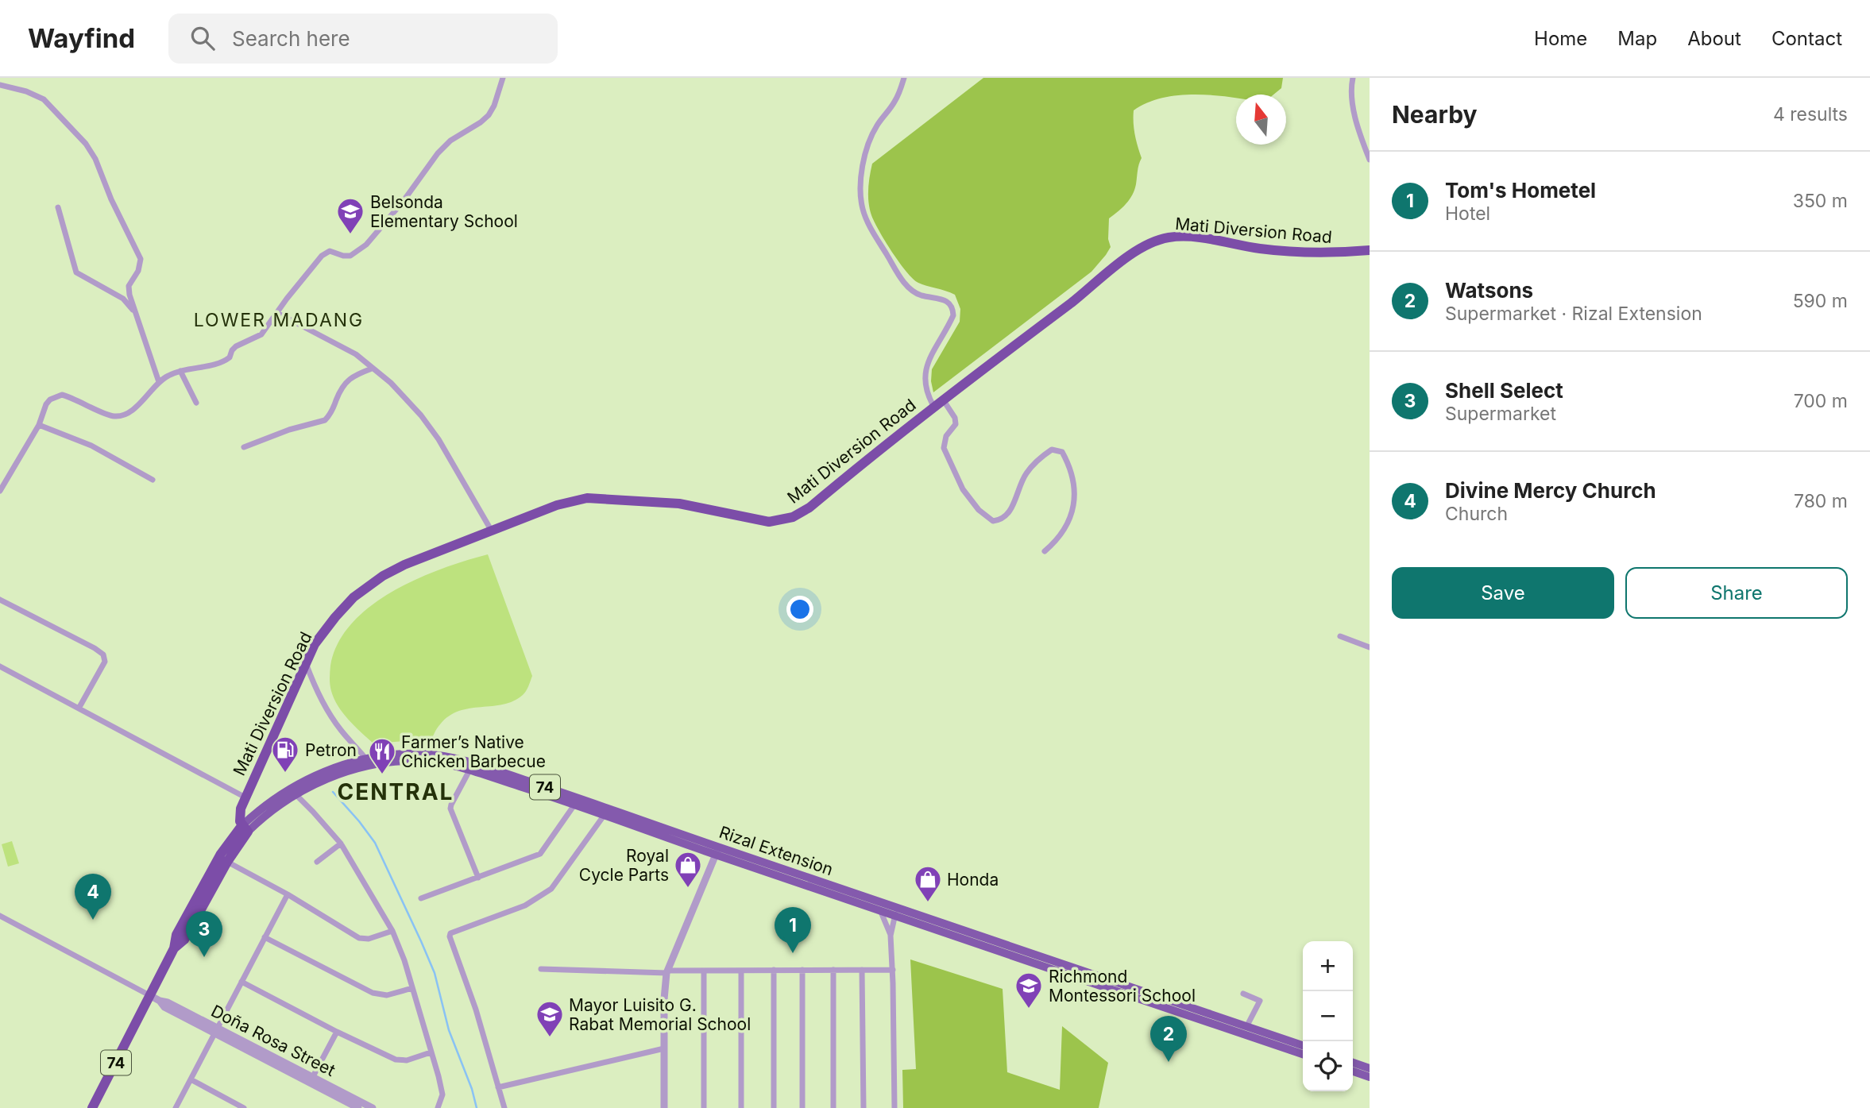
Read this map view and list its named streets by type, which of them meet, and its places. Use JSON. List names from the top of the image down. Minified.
{"streets":{"highway":["Mati Diversion Road","74"],"main road":["Rizal Extension"],"street":["Doña Rosa Street"]},"crossings":[["Mati Diversion Road","74"],["Mati Diversion Road","Rizal Extension"],["74","Rizal Extension"],["74","Doña Rosa Street"]],"districts":["LOWER MADANG","CENTRAL"],"places":{"school or university":["Belsonda Elementary School","Richmond Montessori School","Mayor Luisito G. Rabat Memorial School"],"fuel station":["Petron"],"restaurant":["Farmer’s Native Chicken Barbecue"],"shop":["Royal Cycle Parts","Honda"]},"north":"top","page":{"header":"Wayfind","search":"Search here","nav":["Home","Map","About","Contact"],"heading":["Nearby","4 results"],"list":[{"mark":"1","name":"Tom's Hometel","note":"Hotel","value":"350 m"},{"mark":"2","name":"Watsons","note":"Supermarket · Rizal Extension","value":"590 m"},{"mark":"3","name":"Shell Select","note":"Supermarket","value":"700 m"},{"mark":"4","name":"Divine Mercy Church","note":"Church","value":"780 m"}],"buttons":["Save","Share"],"pins":["4","1","3","2"],"map_buttons":["+","−"]}}
